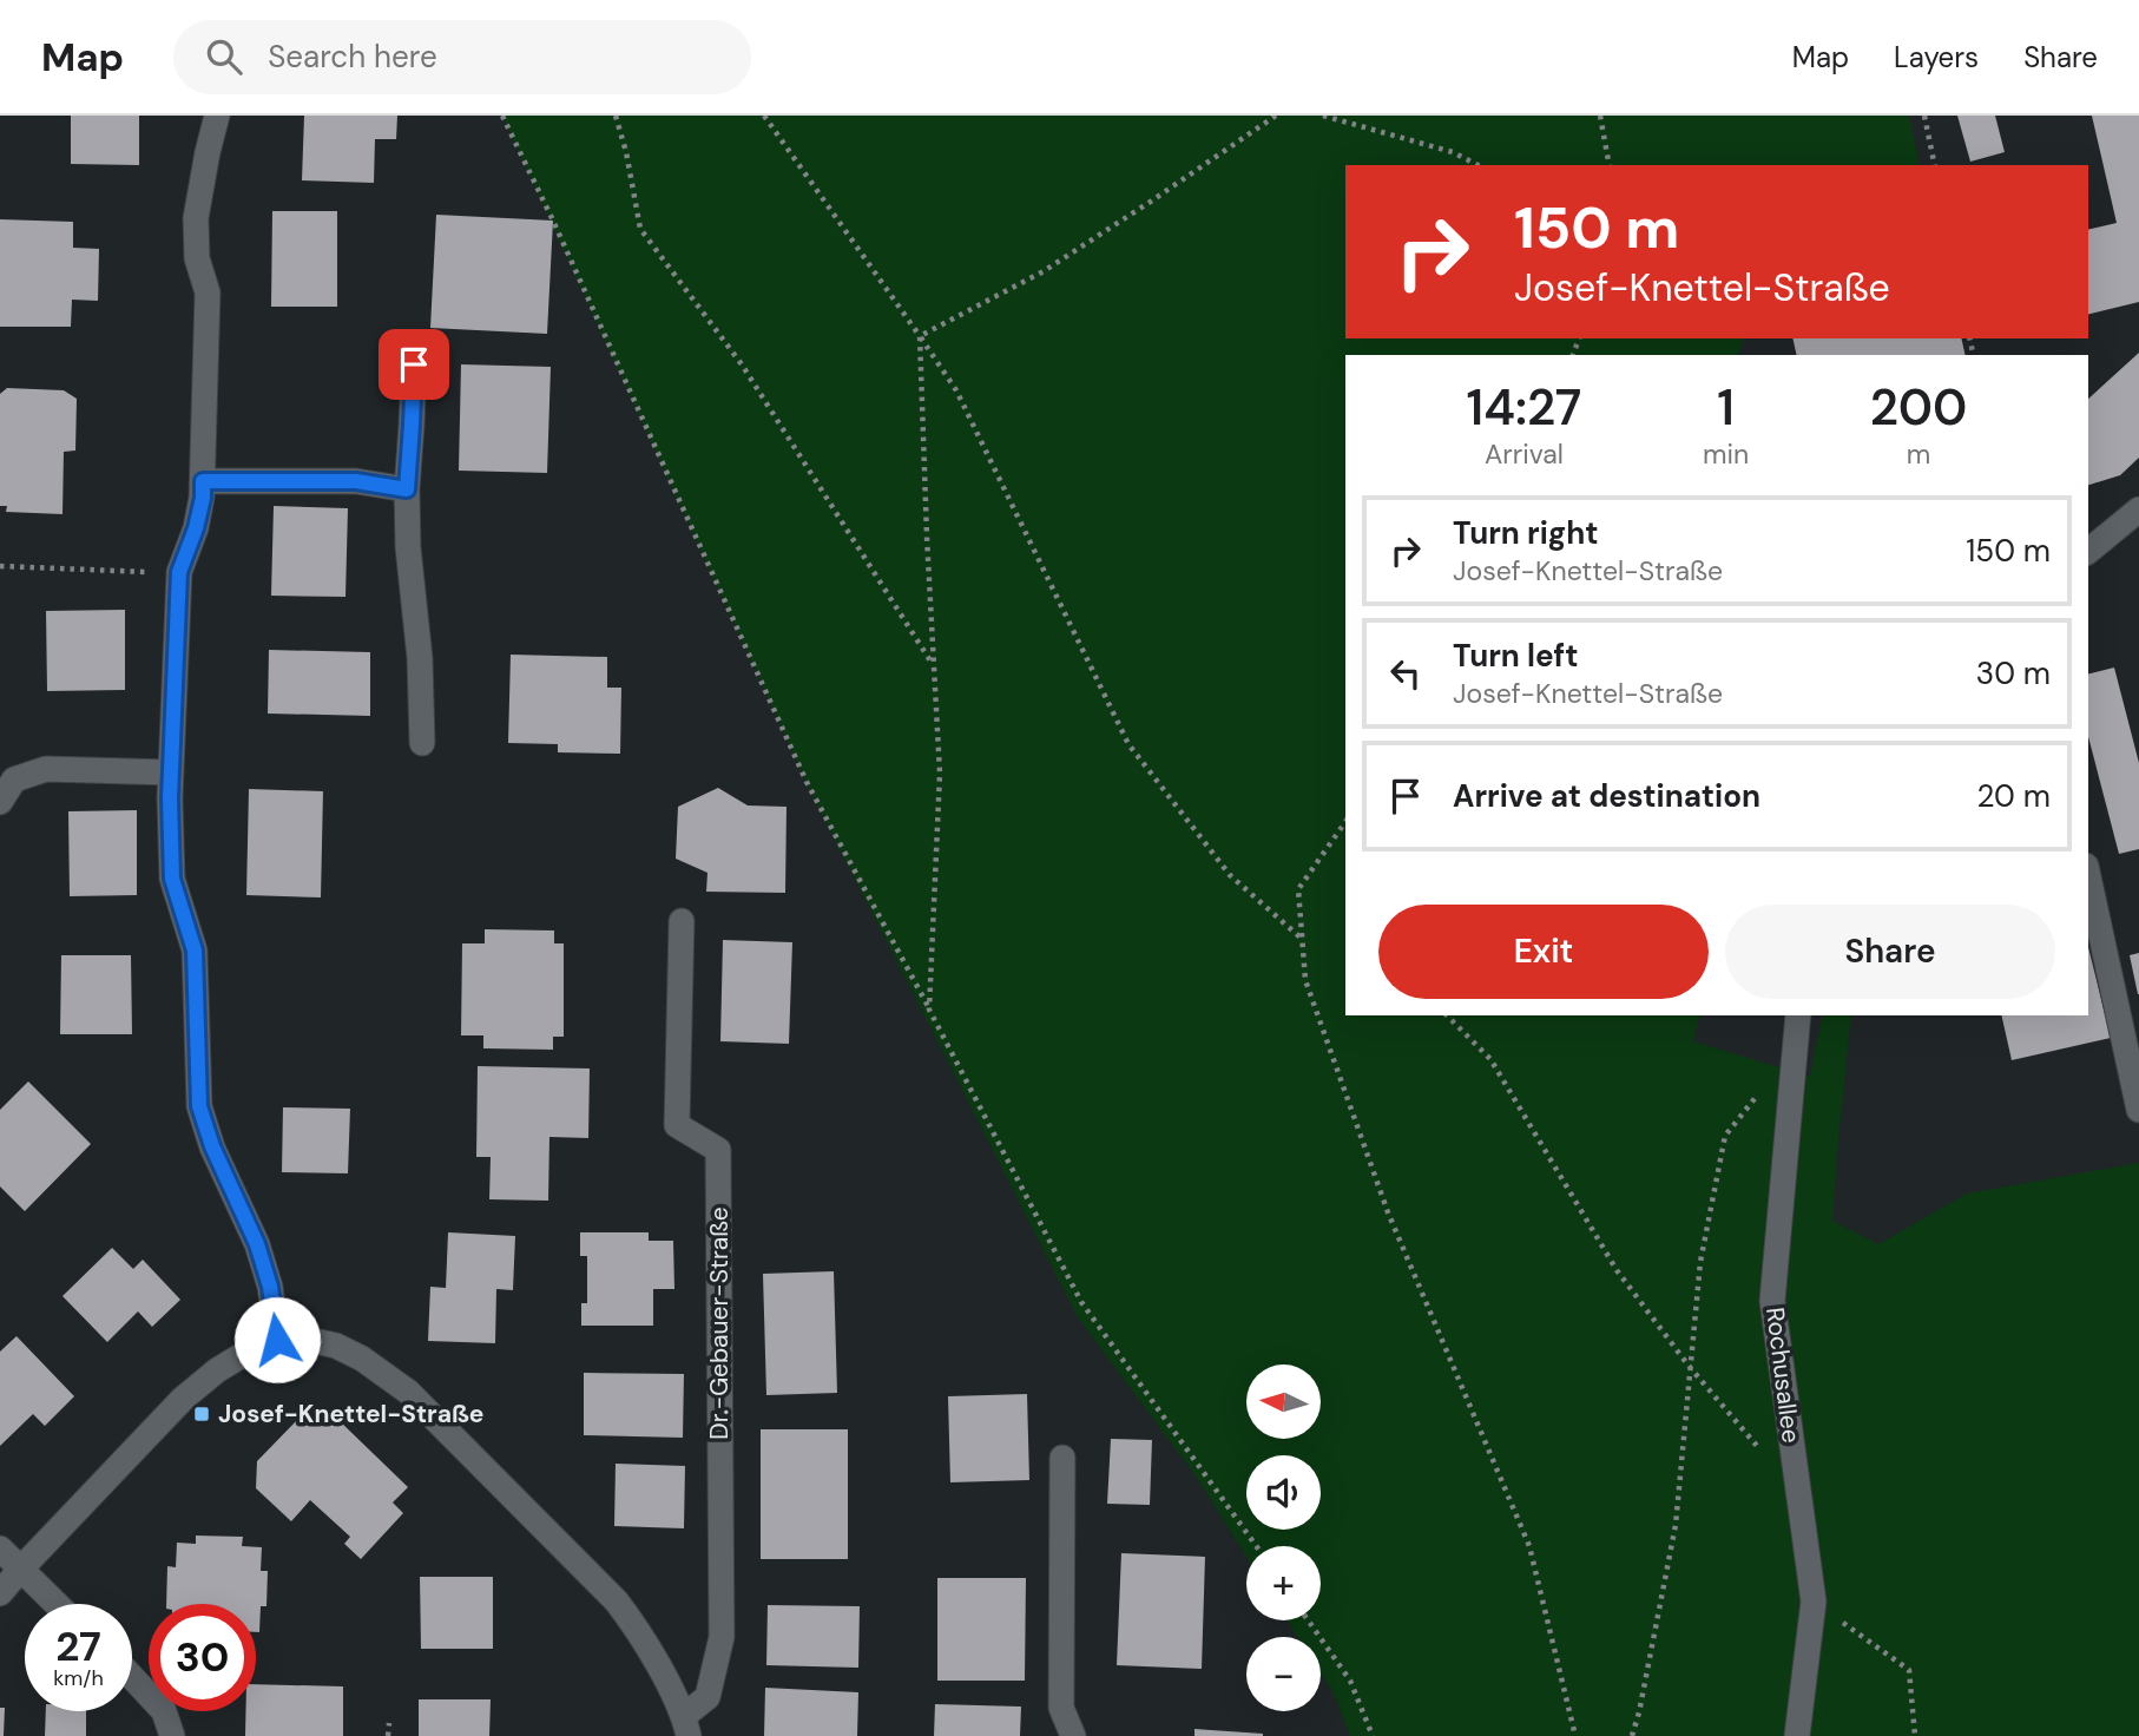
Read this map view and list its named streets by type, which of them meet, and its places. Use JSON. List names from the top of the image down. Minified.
{"streets":{"street":["Dr.-Gebauer-Straße","Rochusallee"]},"places":{"transit":["Josef-Knettel-Straße"]},"north":"left","page":{"header":"Map","search":"Search here","nav":["Map","Layers","Share"],"turn":["150 m","Josef-Knettel-Straße"],"eta":["14:27","Arrival","1","min","200","m"],"list":[{"name":"Turn right","note":"Josef-Knettel-Straße","value":"150 m"},{"name":"Turn left","note":"Josef-Knettel-Straße","value":"30 m"},{"name":"Arrive at destination","value":"20 m"}],"buttons":["Exit","Share"],"map_buttons":["+","−"],"speed":"27 km/h","limit":"30"}}
